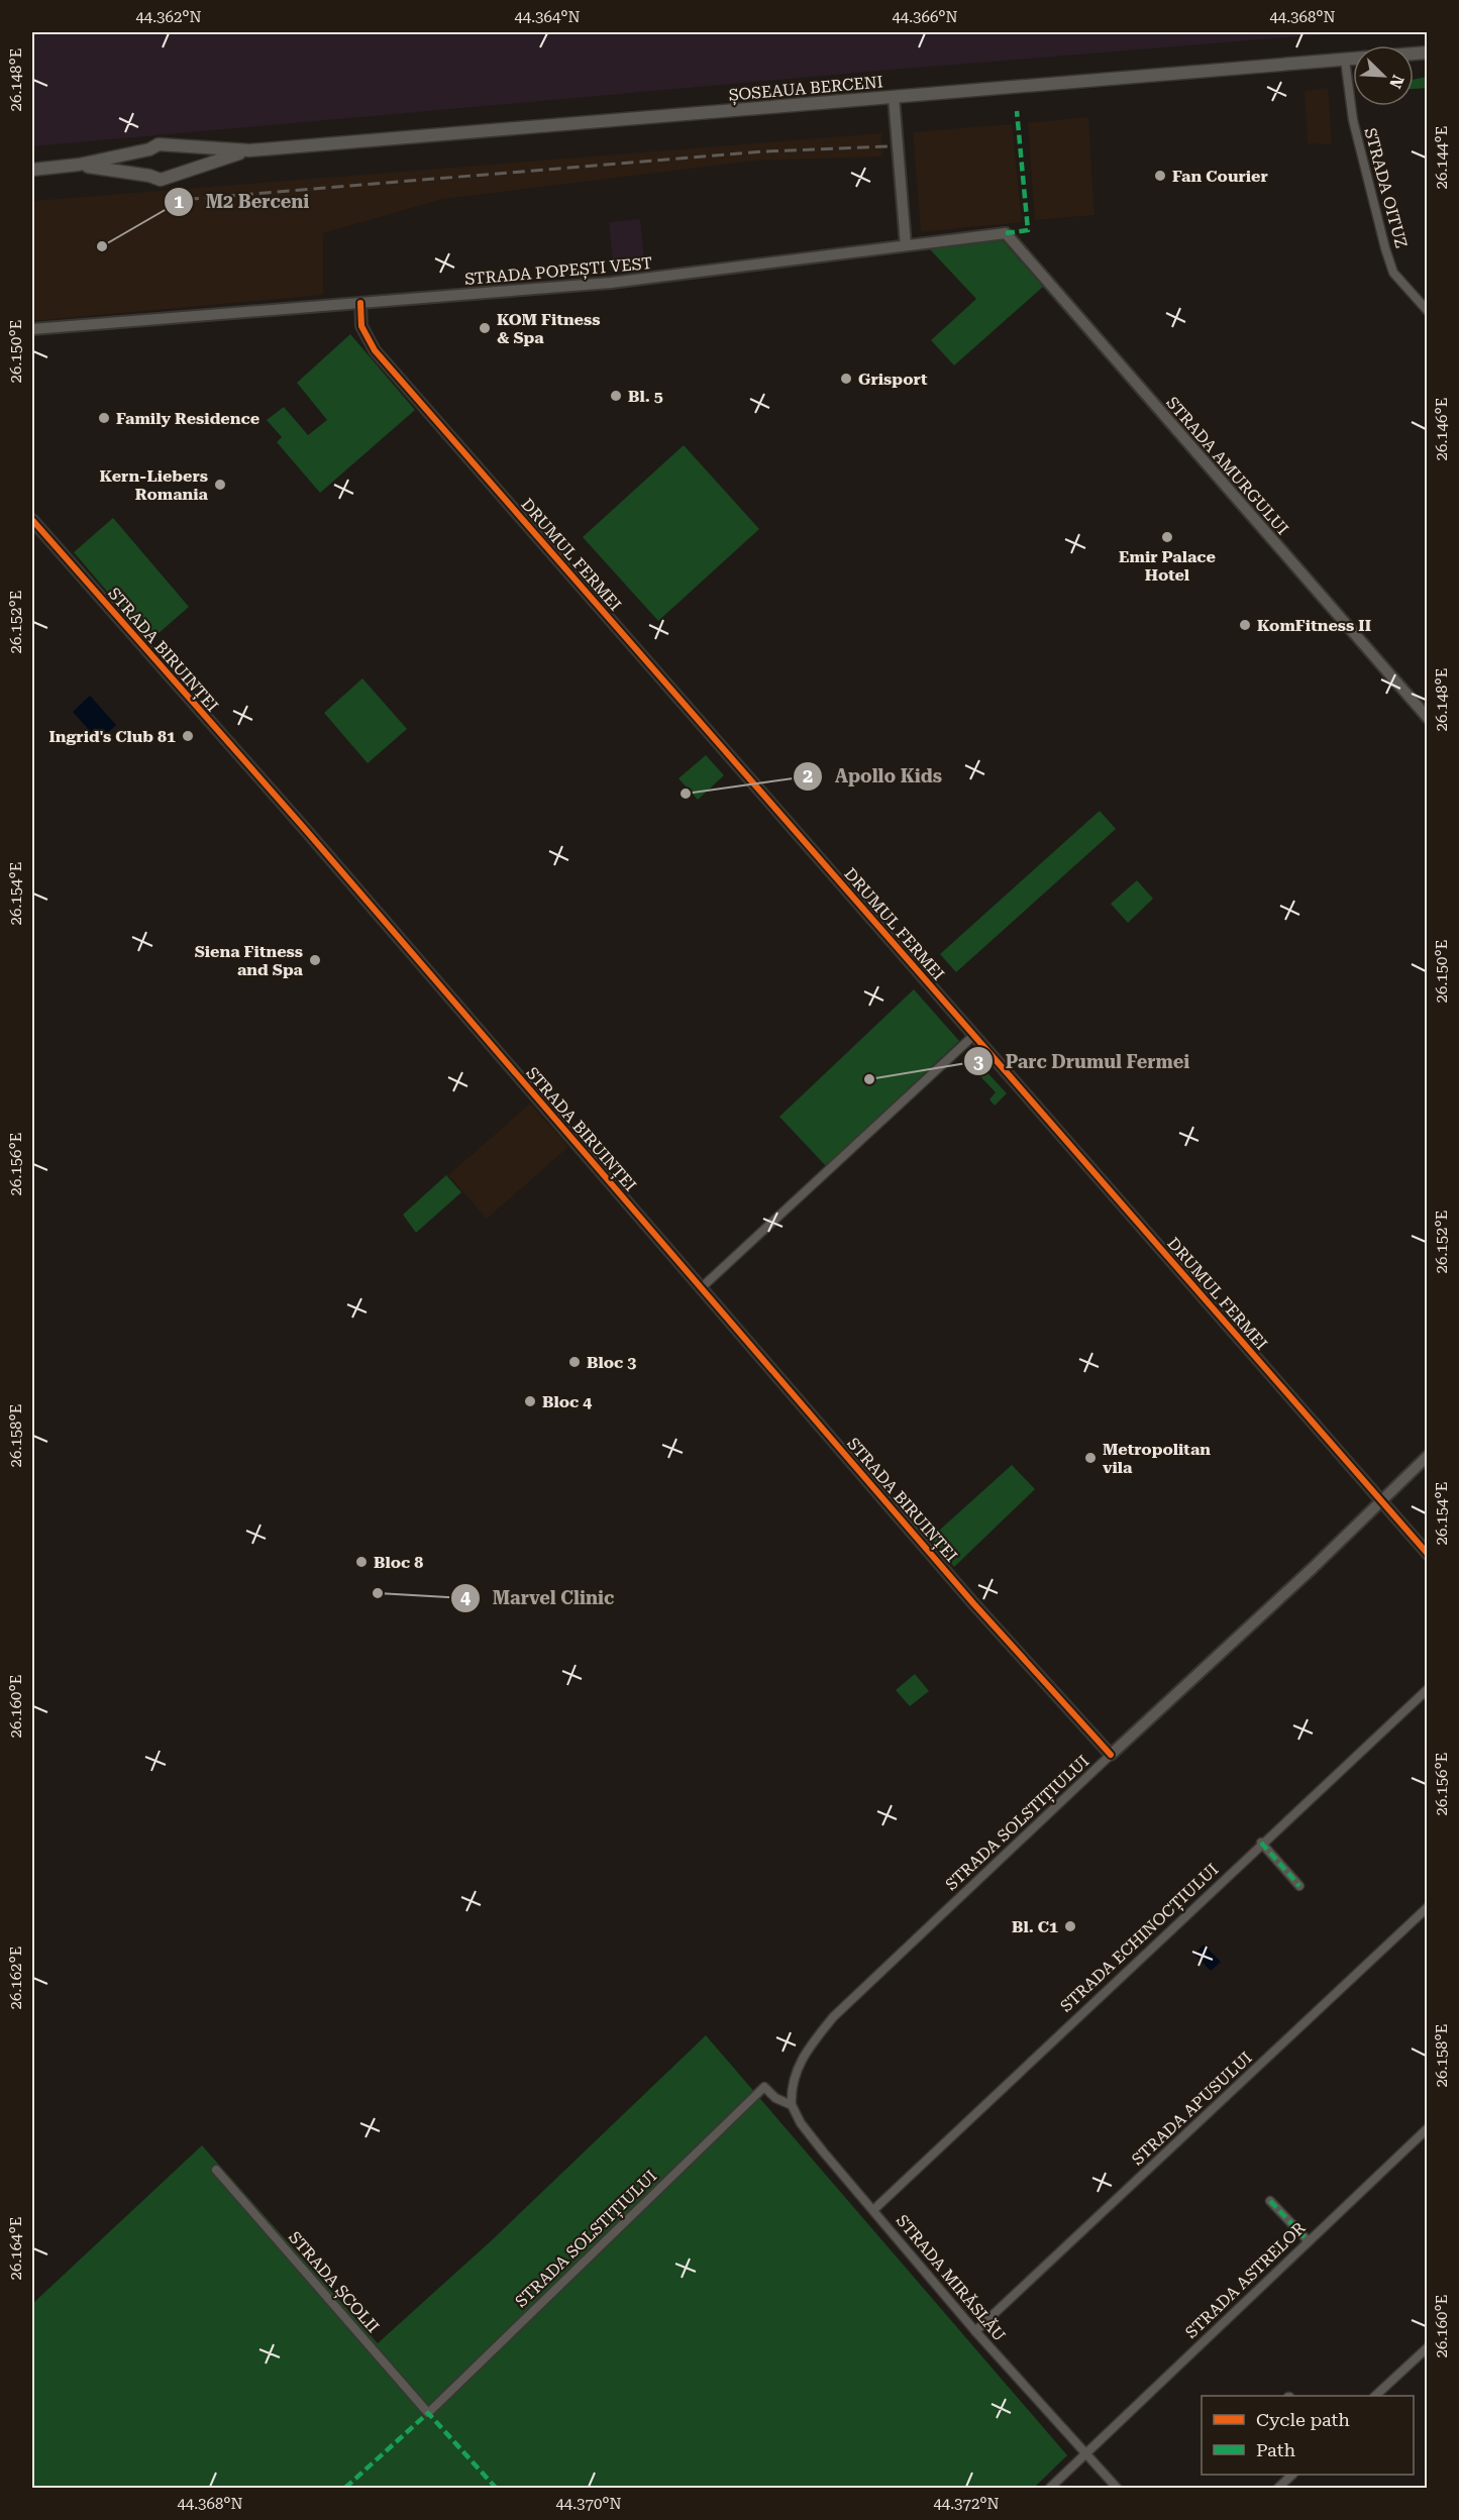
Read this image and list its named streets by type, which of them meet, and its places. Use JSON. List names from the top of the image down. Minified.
{"streets":{"main road":["ȘOSEAUA BERCENI"],"street":["STRADA OITUZ","STRADA POPEȘTI VEST","STRADA AMURGULUI","DRUMUL FERMEI","STRADA BIRUINȚEI","STRADA SOLSTIȚIULUI","STRADA ECHINOCȚIULUI","STRADA APUSULUI","STRADA MIRĂSLĂU","STRADA ASTRELOR","STRADA ȘCOLII"]},"crossings":[["ȘOSEAUA BERCENI","STRADA OITUZ"],["STRADA POPEȘTI VEST","STRADA AMURGULUI"],["STRADA POPEȘTI VEST","DRUMUL FERMEI"],["DRUMUL FERMEI","STRADA SOLSTIȚIULUI"],["STRADA BIRUINȚEI","STRADA SOLSTIȚIULUI"],["STRADA SOLSTIȚIULUI","STRADA MIRĂSLĂU"],["STRADA SOLSTIȚIULUI","STRADA ȘCOLII"],["STRADA ECHINOCȚIULUI","STRADA MIRĂSLĂU"],["STRADA APUSULUI","STRADA MIRĂSLĂU"],["STRADA MIRĂSLĂU","STRADA ASTRELOR"]],"places":["Fan Courier","M2 Berceni","KOM Fitness & Spa","Grisport","Bl. 5","Family Residence","Kern-Liebers Romania","Emir Palace Hotel","KomFitness II","Ingrid's Club 81","Apollo Kids","Siena Fitness and Spa","Parc Drumul Fermei","Bloc 3","Bloc 4","Metropolitan vila","Bloc 8","Marvel Clinic","Bl. C1"],"legend":["Cycle path","Path"],"north":"bottom right","coordinates":["44.362°N","44.364°N","44.366°N","44.368°N","26.148°E","26.144°E","26.150°E","26.146°E","26.152°E","26.154°E","26.156°E","26.158°E","26.160°E","26.162°E","26.164°E","44.370°N","44.372°N"]}
